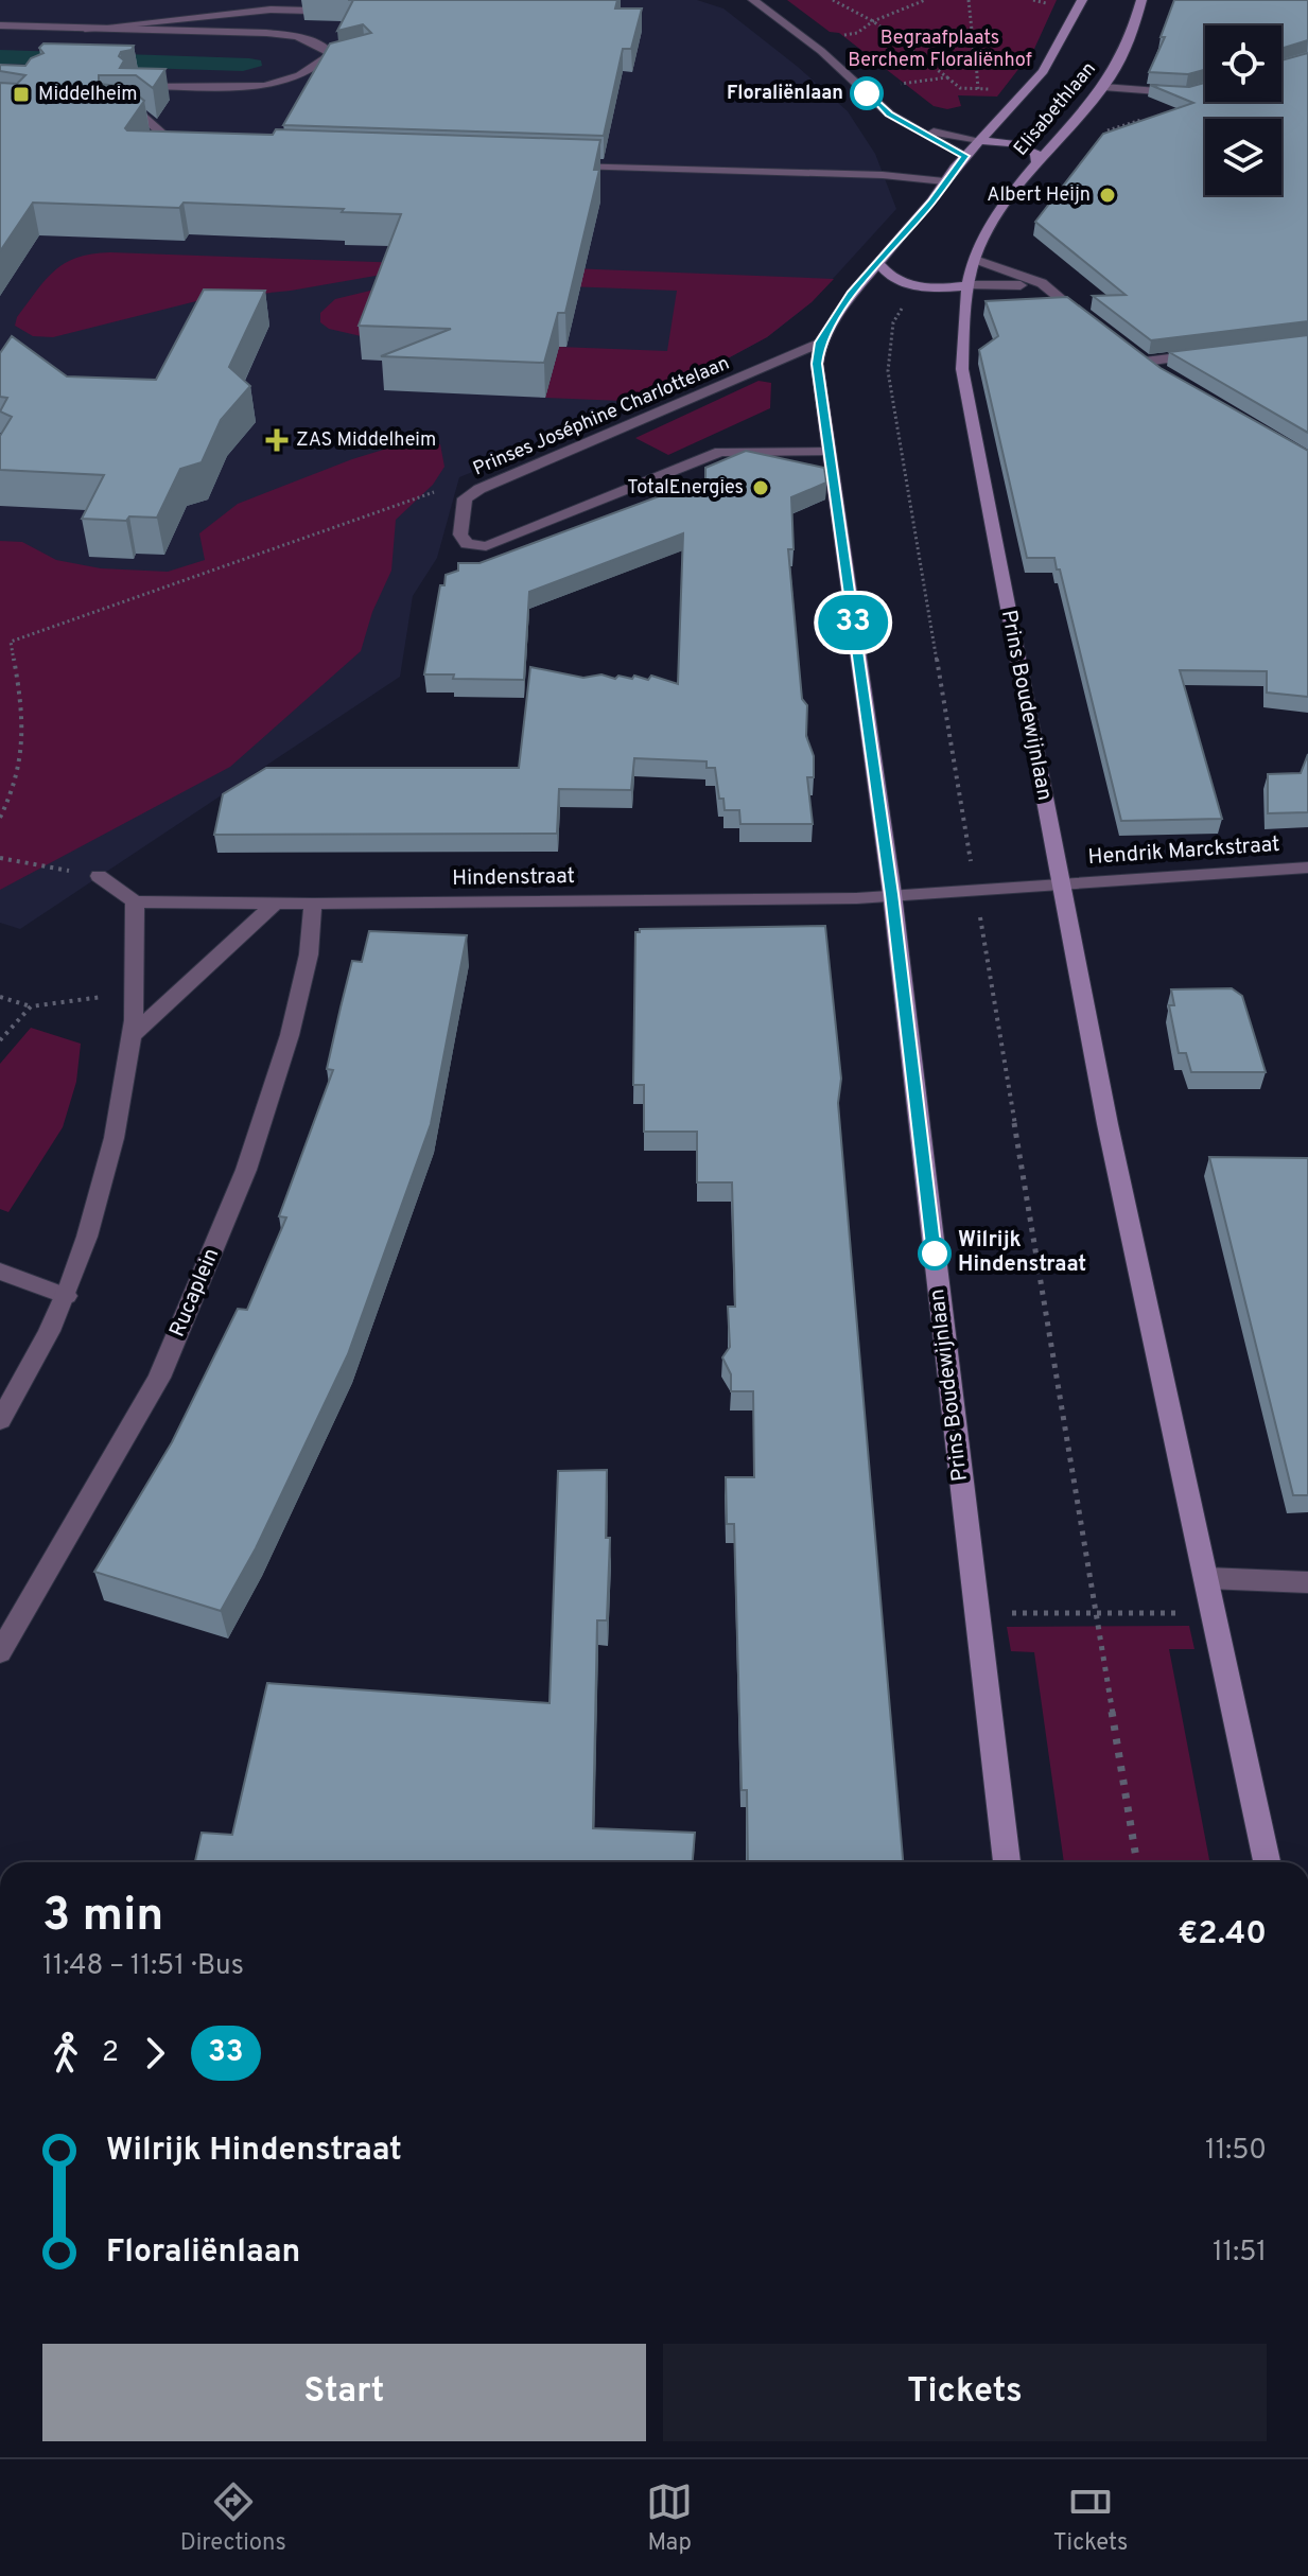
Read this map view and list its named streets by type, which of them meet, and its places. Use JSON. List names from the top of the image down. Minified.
{"streets":{"main road":["Elisabethlaan","Prins Boudewijnlaan"],"street":["Prinses Joséphine Charlottelaan","Hendrik Marckstraat","Hindenstraat","Rucaplein"]},"crossings":[["Elisabethlaan","Prins Boudewijnlaan"],["Prinses Joséphine Charlottelaan","Prins Boudewijnlaan"],["Prins Boudewijnlaan","Hendrik Marckstraat"],["Prins Boudewijnlaan","Hindenstraat"],["Hendrik Marckstraat","Hindenstraat"],["Hindenstraat","Rucaplein"]],"parks":["Begraafplaats Berchem Floraliënhof"],"places":{"other":["Floraliënlaan","Albert Heijn","TotalEnergies","Wilrijk Hindenstraat"],"transit":["Middelheim"],"health":["ZAS Middelheim"]},"lines":["bus line 33"],"page":{"on_map":"33","heading":["3 min","11:48 – 11:51 · Bus","€2.40"],"legs":["2","33"],"list":[{"name":"Wilrijk Hindenstraat","value":"11:50"},{"name":"Floraliënlaan","value":"11:51"}],"buttons":["Start","Tickets"],"tabs":["Directions","Map","Tickets"]}}
